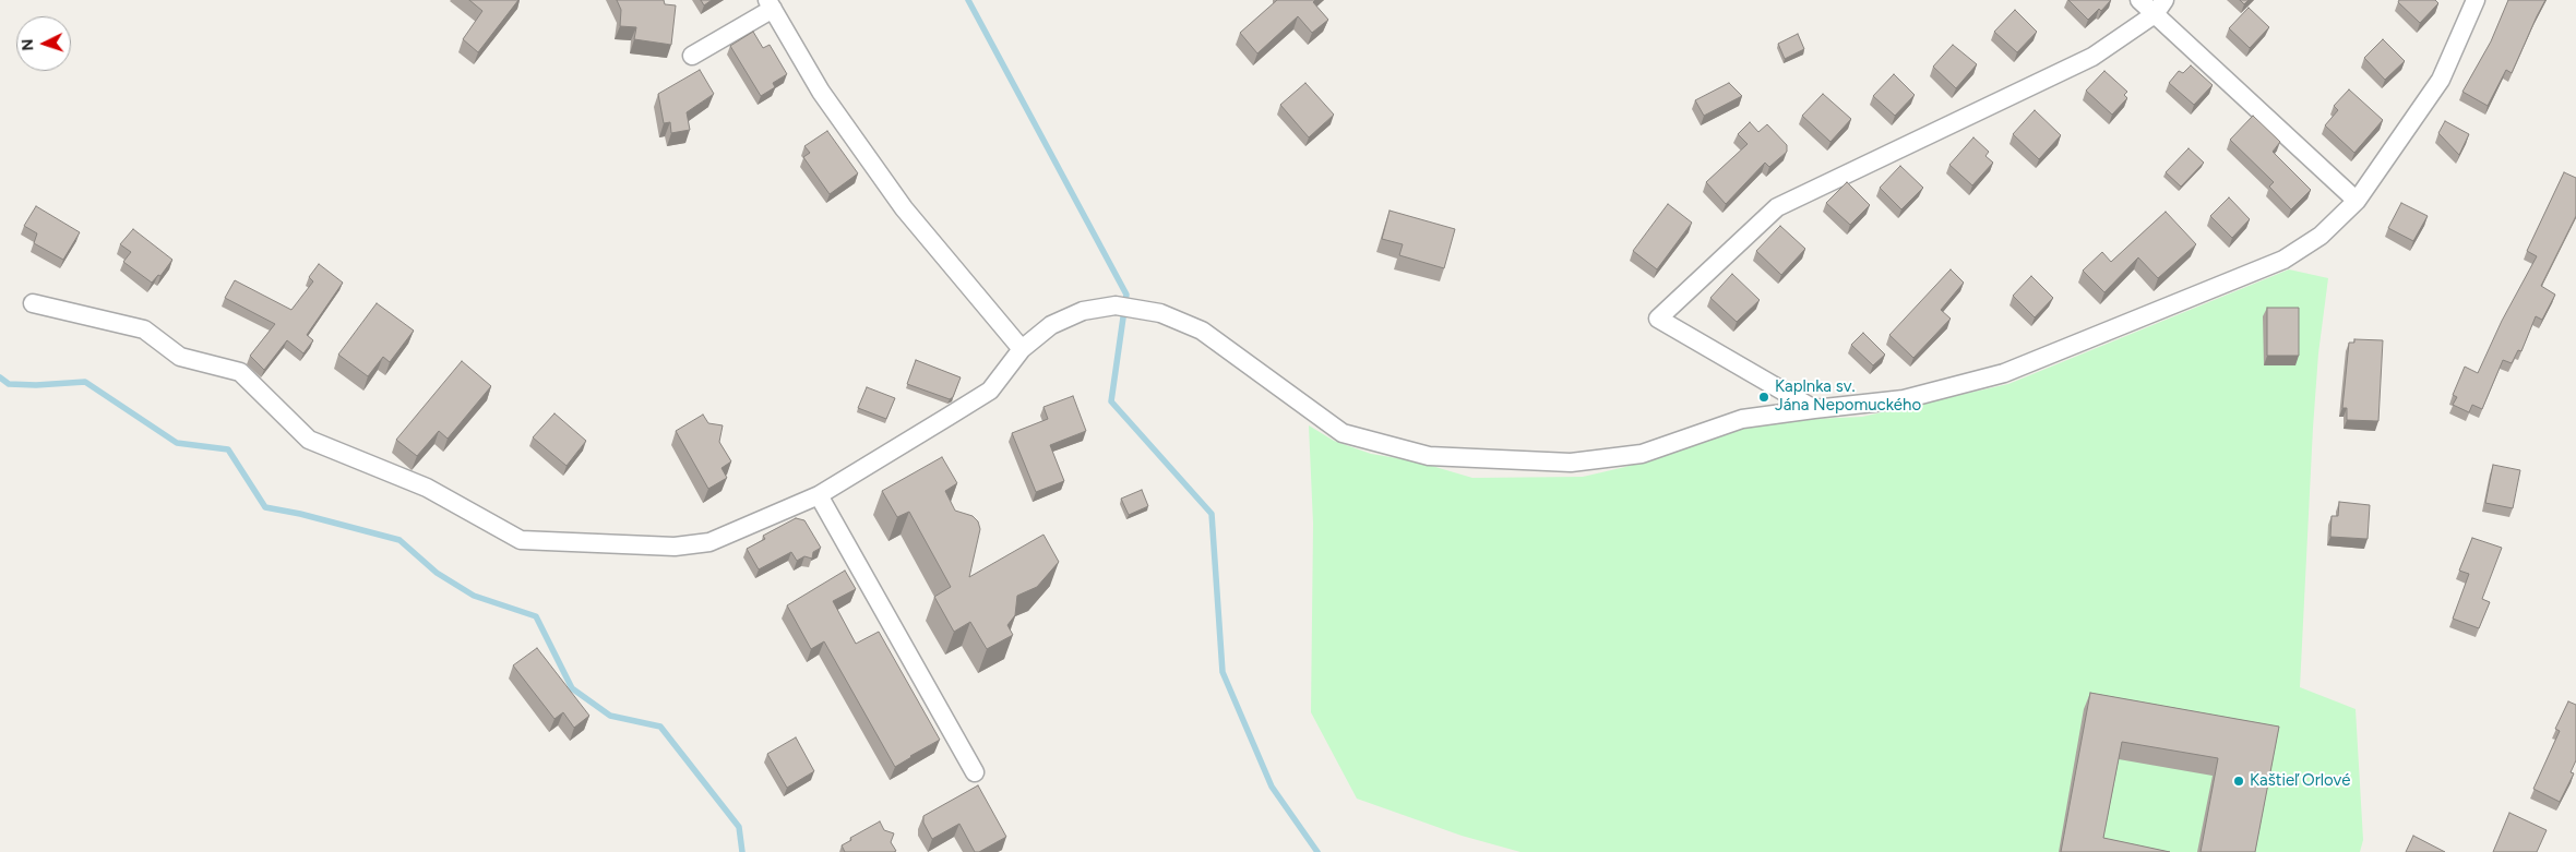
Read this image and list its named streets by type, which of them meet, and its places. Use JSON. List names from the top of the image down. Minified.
{"places":["Kaplnka sv. Jána Nepomuckého","Kaštieľ Orlové"],"north":"left"}
